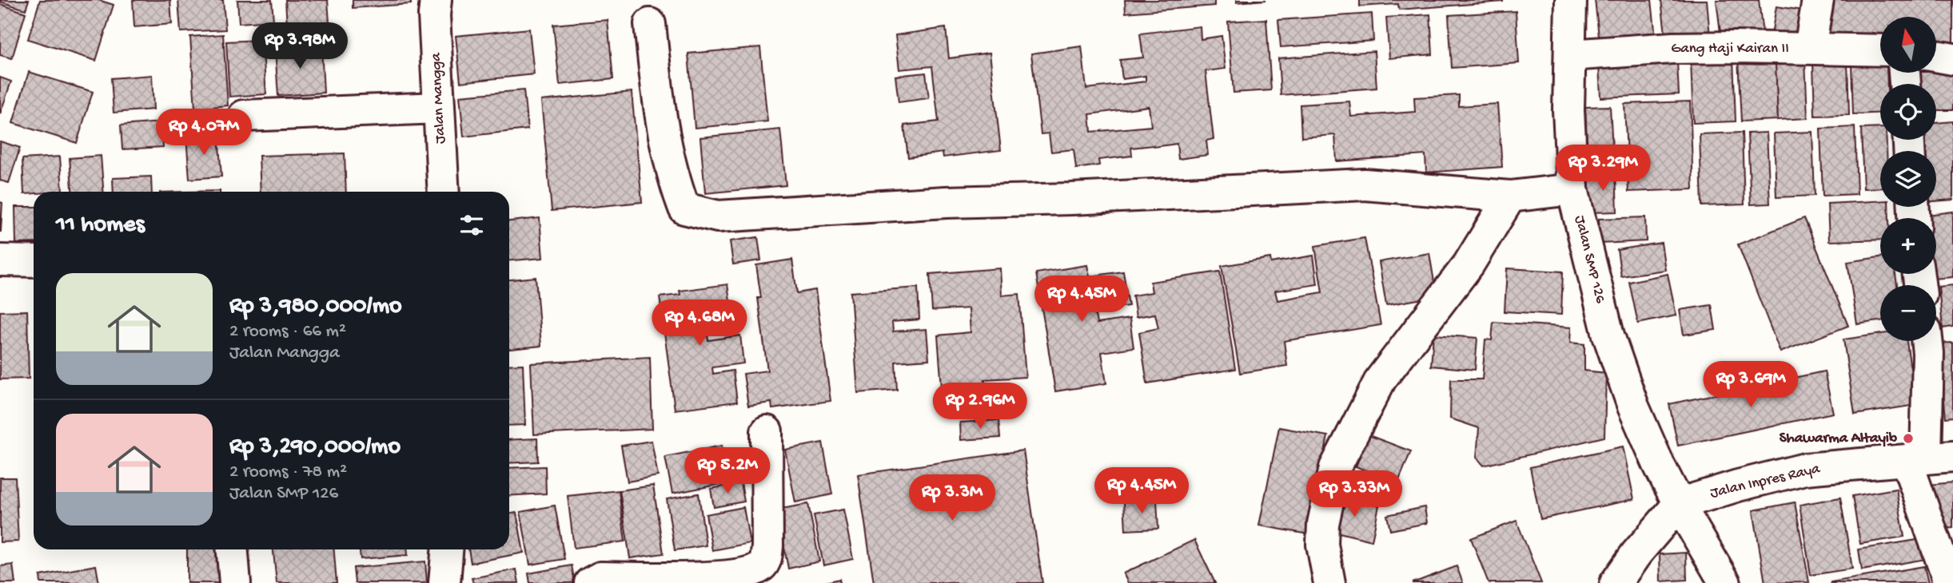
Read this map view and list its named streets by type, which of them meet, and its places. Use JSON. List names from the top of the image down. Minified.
{"streets":{"street":["Gang Haji Kairan II","Jalan Mangga","Jalan SMP 126","Jalan Inpres Raya"]},"crossings":[["Gang Haji Kairan II","Jalan SMP 126"],["Jalan SMP 126","Jalan Inpres Raya"]],"places":["Shawarma Altayib"],"north":"top","page":{"map_buttons":["+","−"],"price":["Rp 3.98M","Rp 4.07M","Rp 3.29M","Rp 4.45M","Rp 4.68M","Rp 3.69M","Rp 2.96M","Rp 5.2M","Rp 4.45M","Rp 3.33M","Rp 3.3M"],"heading":"11 homes","list":[{"name":"Rp 3,980,000/mo","note":"2 rooms · 66 m² · Jalan Mangga"},{"name":"Rp 3,290,000/mo","note":"2 rooms · 78 m² · Jalan SMP 126"}]}}
